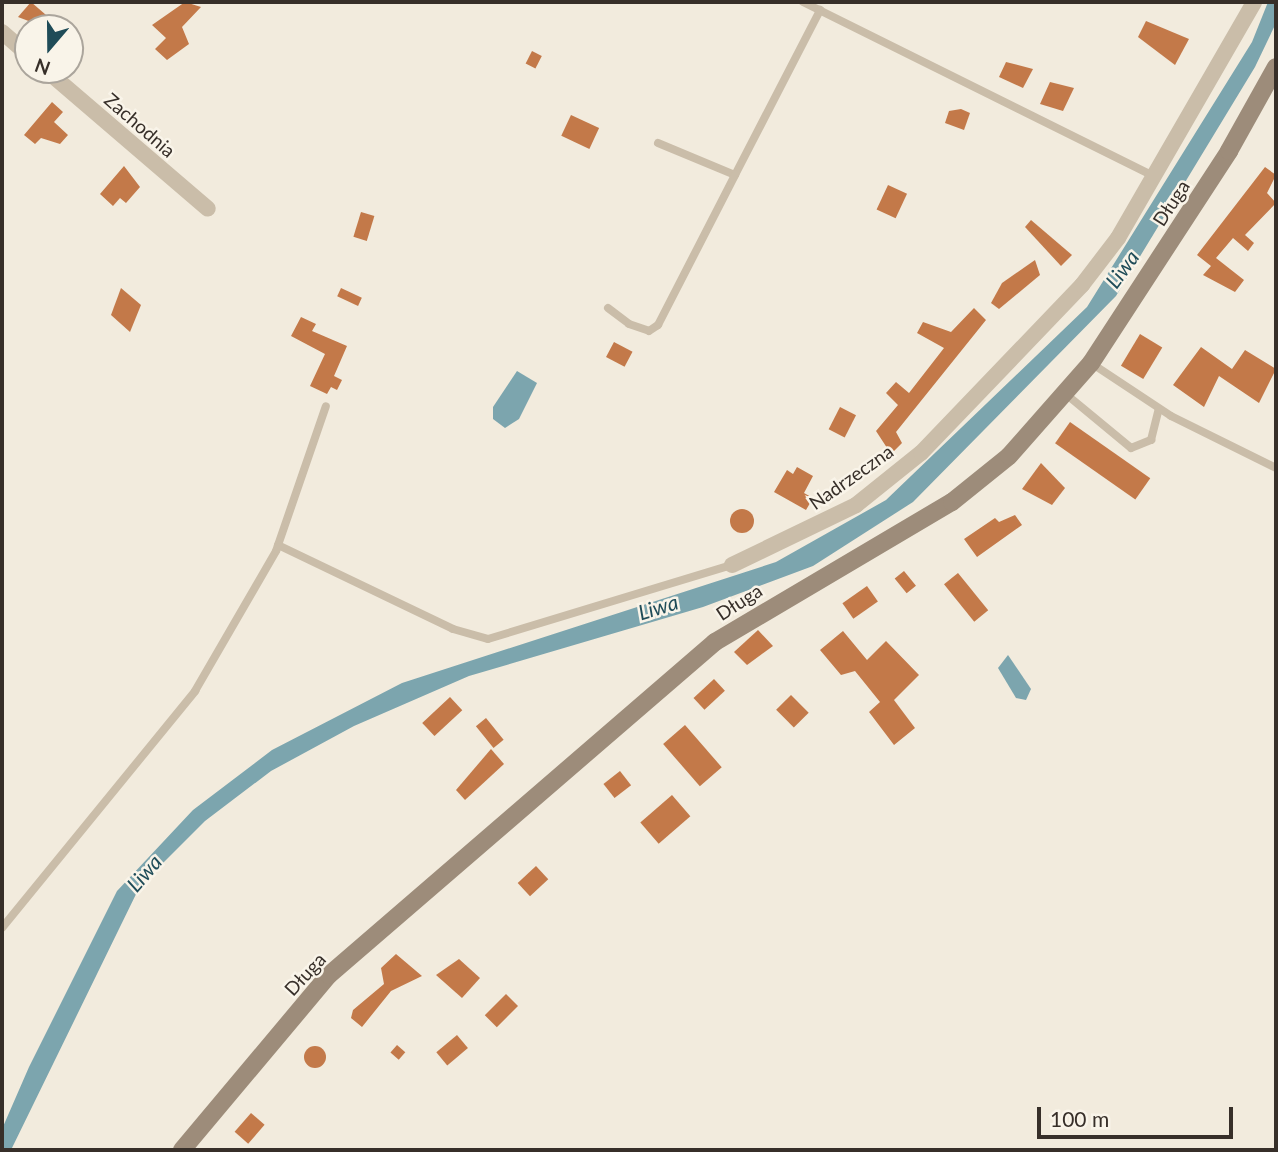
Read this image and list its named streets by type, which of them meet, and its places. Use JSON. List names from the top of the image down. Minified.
{"streets":{"street":["Zachodnia","Długa","Nadrzeczna"]},"water":["Liwa"],"scale_bar":"100 m","north":"bottom"}
